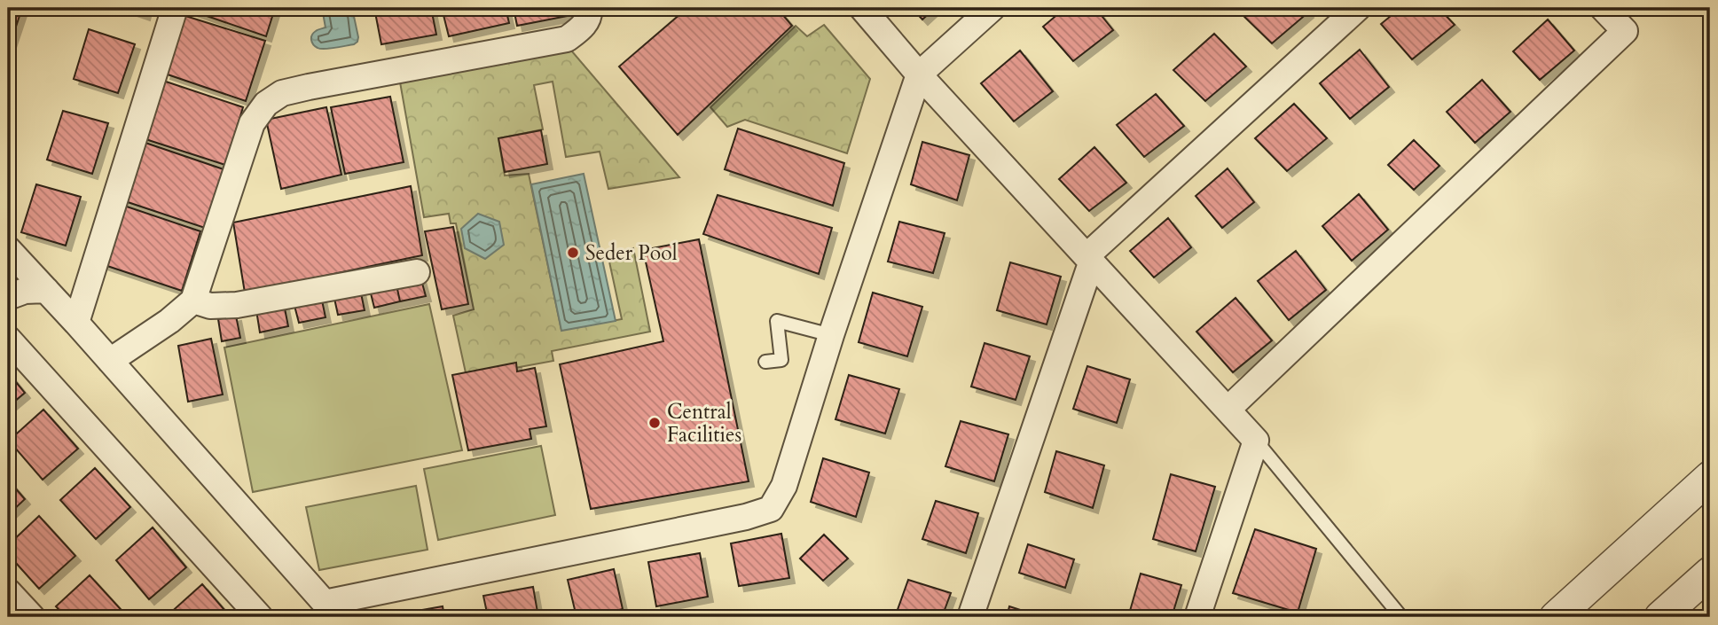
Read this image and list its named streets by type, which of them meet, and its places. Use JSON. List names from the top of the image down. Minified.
{"places":["Seder Pool","Central Facilities"]}
